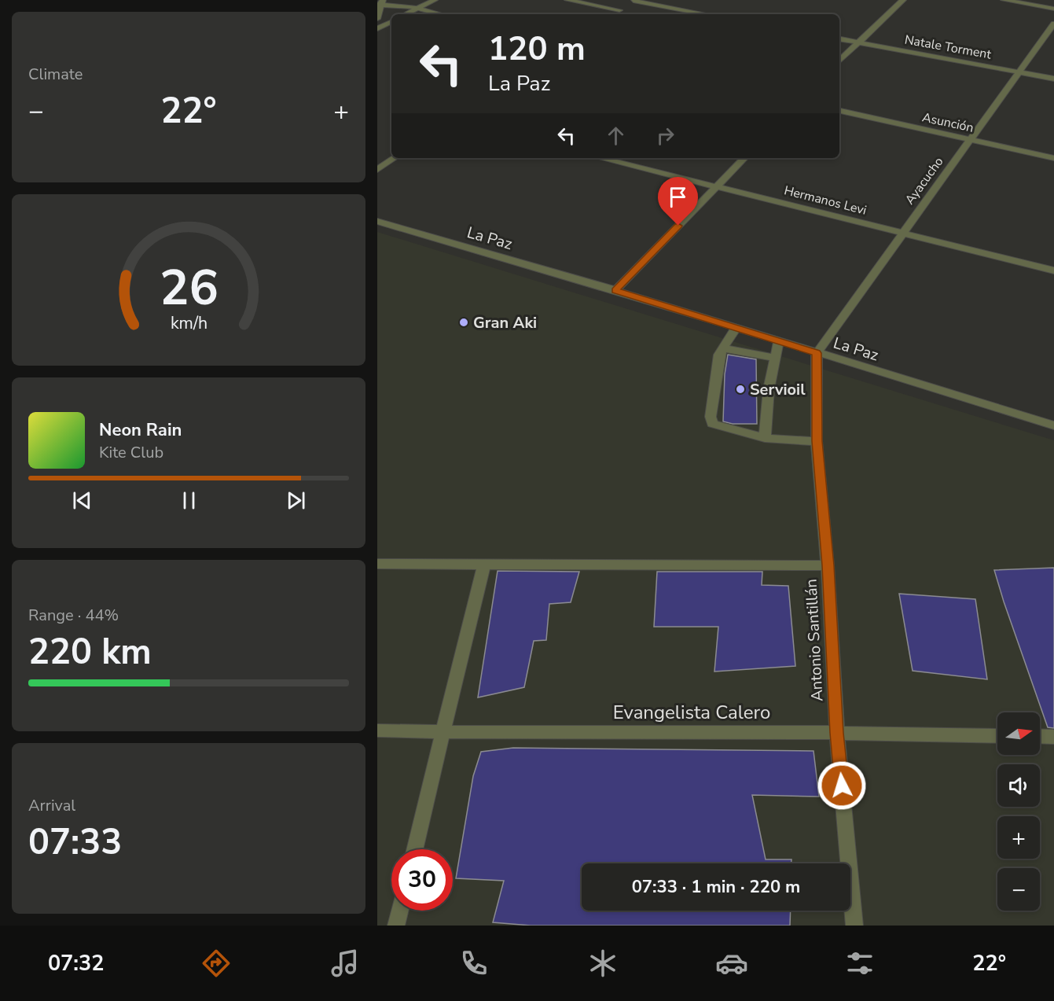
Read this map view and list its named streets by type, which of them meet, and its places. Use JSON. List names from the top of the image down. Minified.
{"streets":{"street":["Natale Torment","Asunción","Ayacucho","Hermanos Levi","La Paz","Antonio Santillán","Evangelista Calero"]},"crossings":[["Natale Torment","Ayacucho"],["Asunción","Ayacucho"],["Ayacucho","Hermanos Levi"],["Ayacucho","La Paz"],["Ayacucho","Antonio Santillán"],["La Paz","Antonio Santillán"],["Antonio Santillán","Evangelista Calero"]],"places":["Gran Aki","Servioil"],"north":"right","page":{"tile":["Climate",["Range · 44%","220 km"],["Arrival","07:33"]],"turn":["120 m","La Paz"],"heat":["−","22°","+"],"song":["Neon Rain","Kite Club"],"map_buttons":["+","−"],"limit":"30","trip":"07:33 · 1 min · 220 m","tabs":["07:32","22°"],"gauge":["26","km/h"]}}
